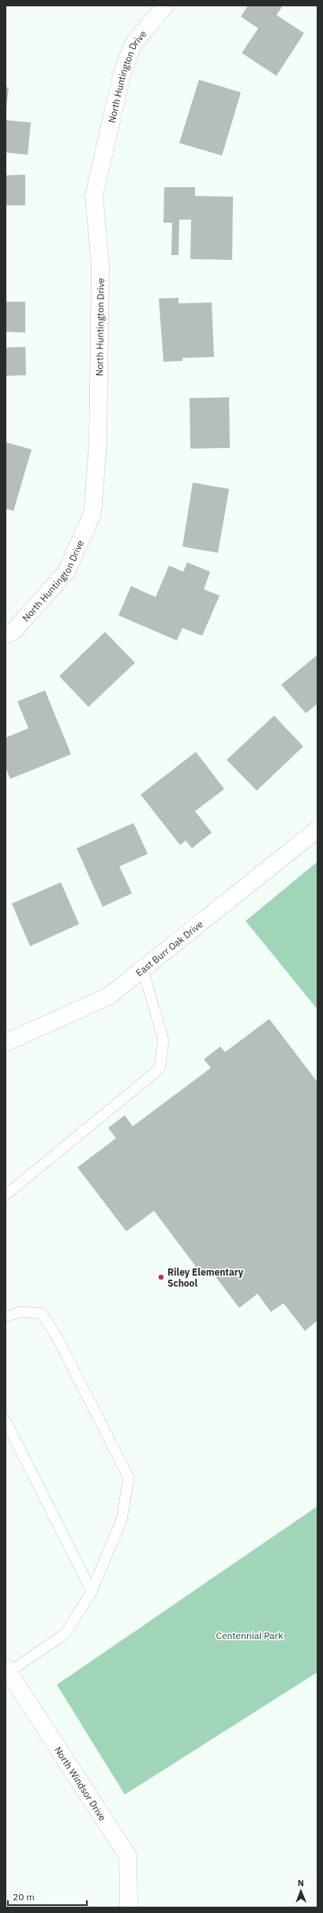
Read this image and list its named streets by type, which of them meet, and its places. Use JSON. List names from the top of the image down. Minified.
{"streets":{"street":["North Huntington Drive","East Burr Oak Drive","North Windsor Drive"]},"parks":["Centennial Park"],"places":["Riley Elementary School"],"scale_bar":"20 m","north":"top"}
